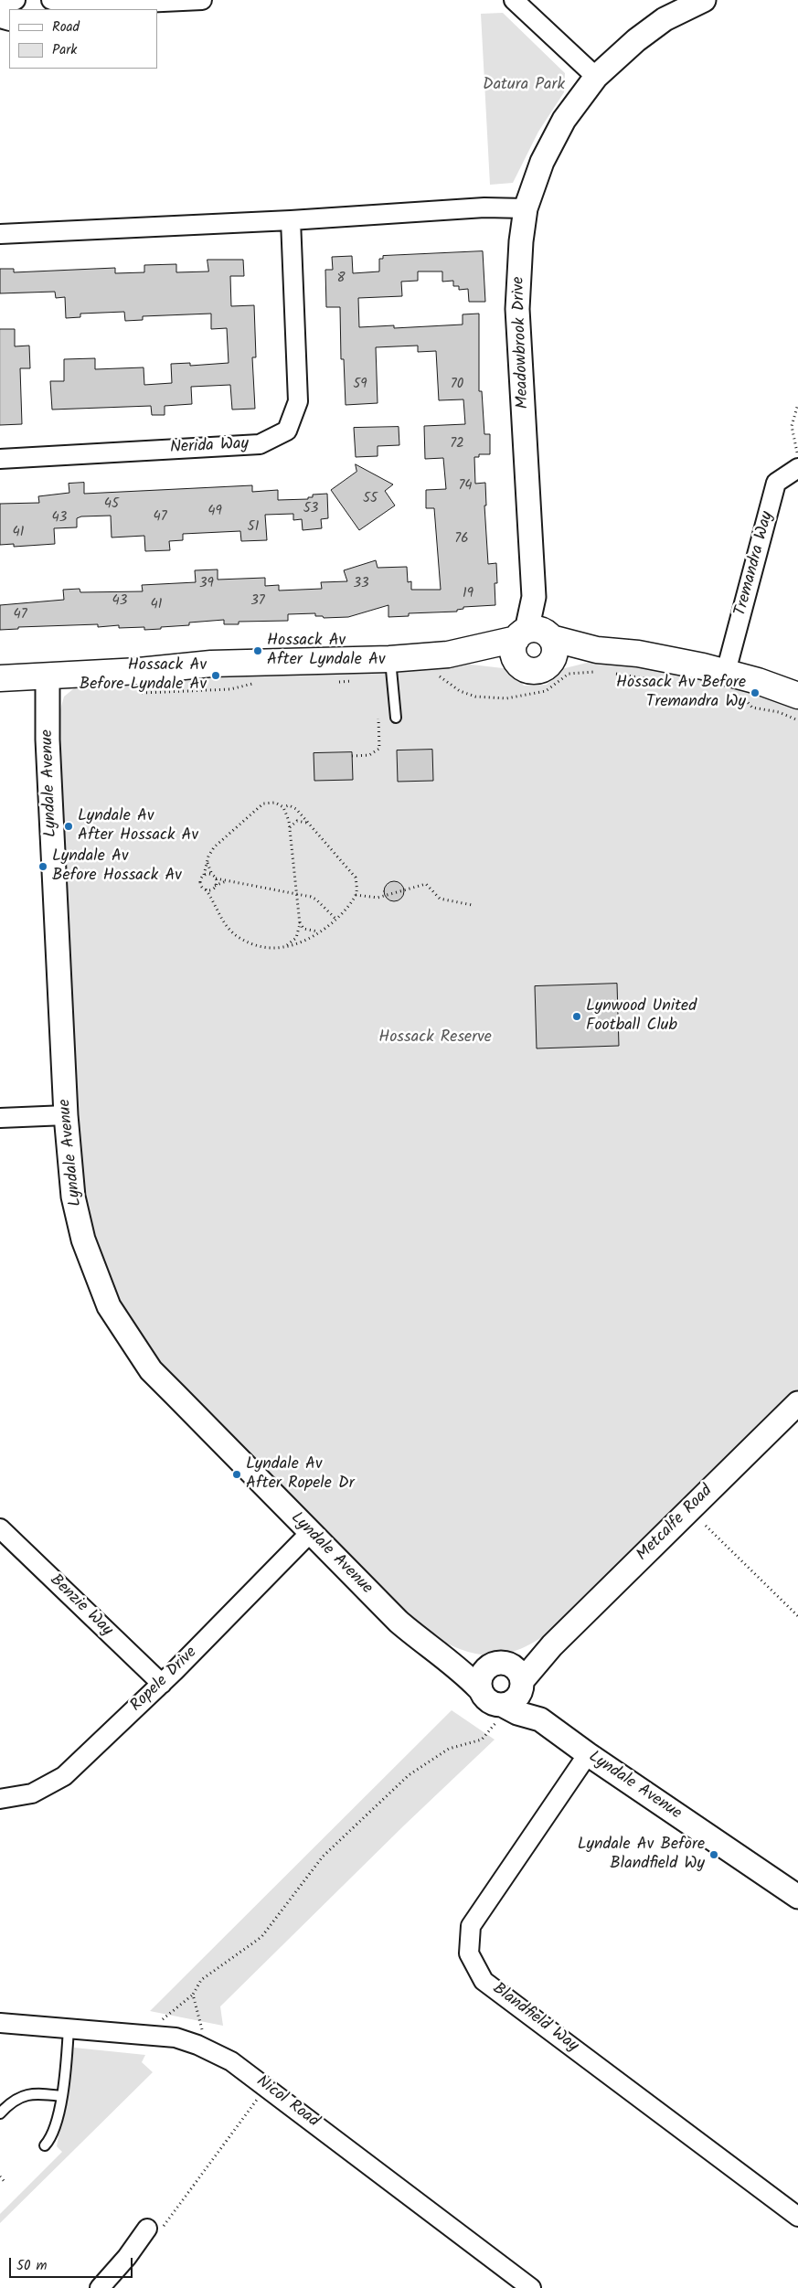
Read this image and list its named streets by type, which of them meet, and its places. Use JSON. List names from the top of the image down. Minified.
{"streets":{"street":["Meadowbrook Drive","Nerida Way","Tremandra Way","Lyndale Avenue","Metcalfe Road","Benzie Way","Ropele Drive","Blandfield Way","Nicol Road"]},"crossings":[["Lyndale Avenue","Metcalfe Road"],["Lyndale Avenue","Ropele Drive"],["Lyndale Avenue","Blandfield Way"],["Benzie Way","Ropele Drive"]],"parks":["Datura Park","Hossack Reserve"],"places":["Hossack Av After Lyndale Av","Hossack Av Before Lyndale Av","Hossack Av Before Tremandra Wy","Lyndale Av After Hossack Av","Lyndale Av Before Hossack Av","Lynwood United Football Club","Lyndale Av After Ropele Dr","Lyndale Av Before Blandfield Wy"],"house_numbers":["8","59","70","72","74","55","45","53","49","47","43","51","41","76","39","33","19","43","37","41","47"],"legend":["Road","Park"],"scale_bar":"50 m"}
